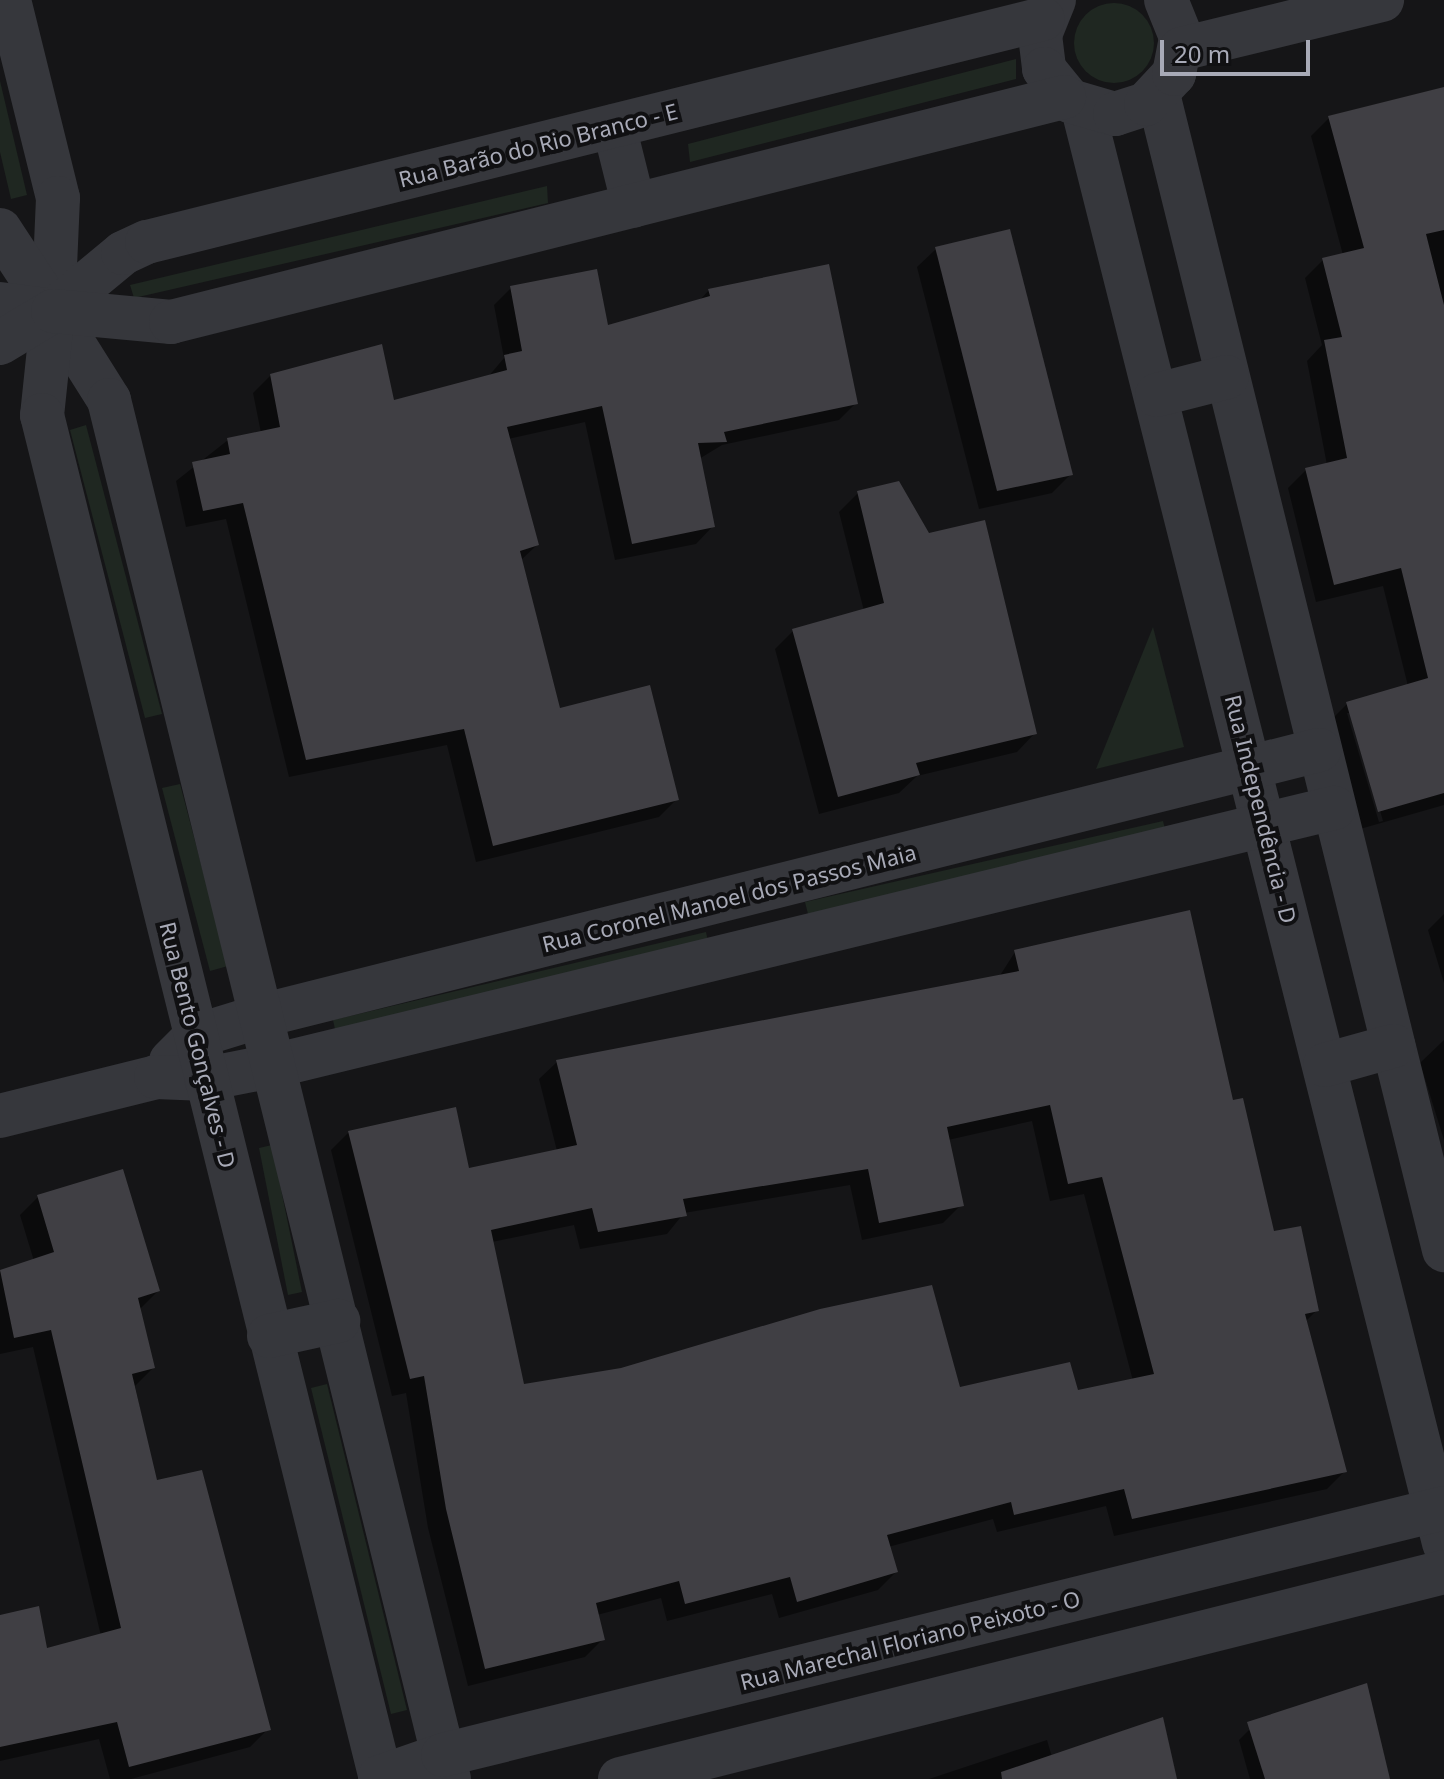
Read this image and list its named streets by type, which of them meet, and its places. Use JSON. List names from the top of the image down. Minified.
{"streets":{"street":["Rua Barão do Rio Branco - E","Rua Independência - D","Rua Coronel Manoel dos Passos Maia","Rua Bento Gonçalves - D","Rua Marechal Floriano Peixoto - O"]},"crossings":[["Rua Barão do Rio Branco - E","Rua Independência - D"],["Rua Barão do Rio Branco - E","Rua Bento Gonçalves - D"],["Rua Independência - D","Rua Coronel Manoel dos Passos Maia"],["Rua Independência - D","Rua Marechal Floriano Peixoto - O"],["Rua Coronel Manoel dos Passos Maia","Rua Bento Gonçalves - D"],["Rua Bento Gonçalves - D","Rua Marechal Floriano Peixoto - O"]],"scale_bar":"20 m"}
